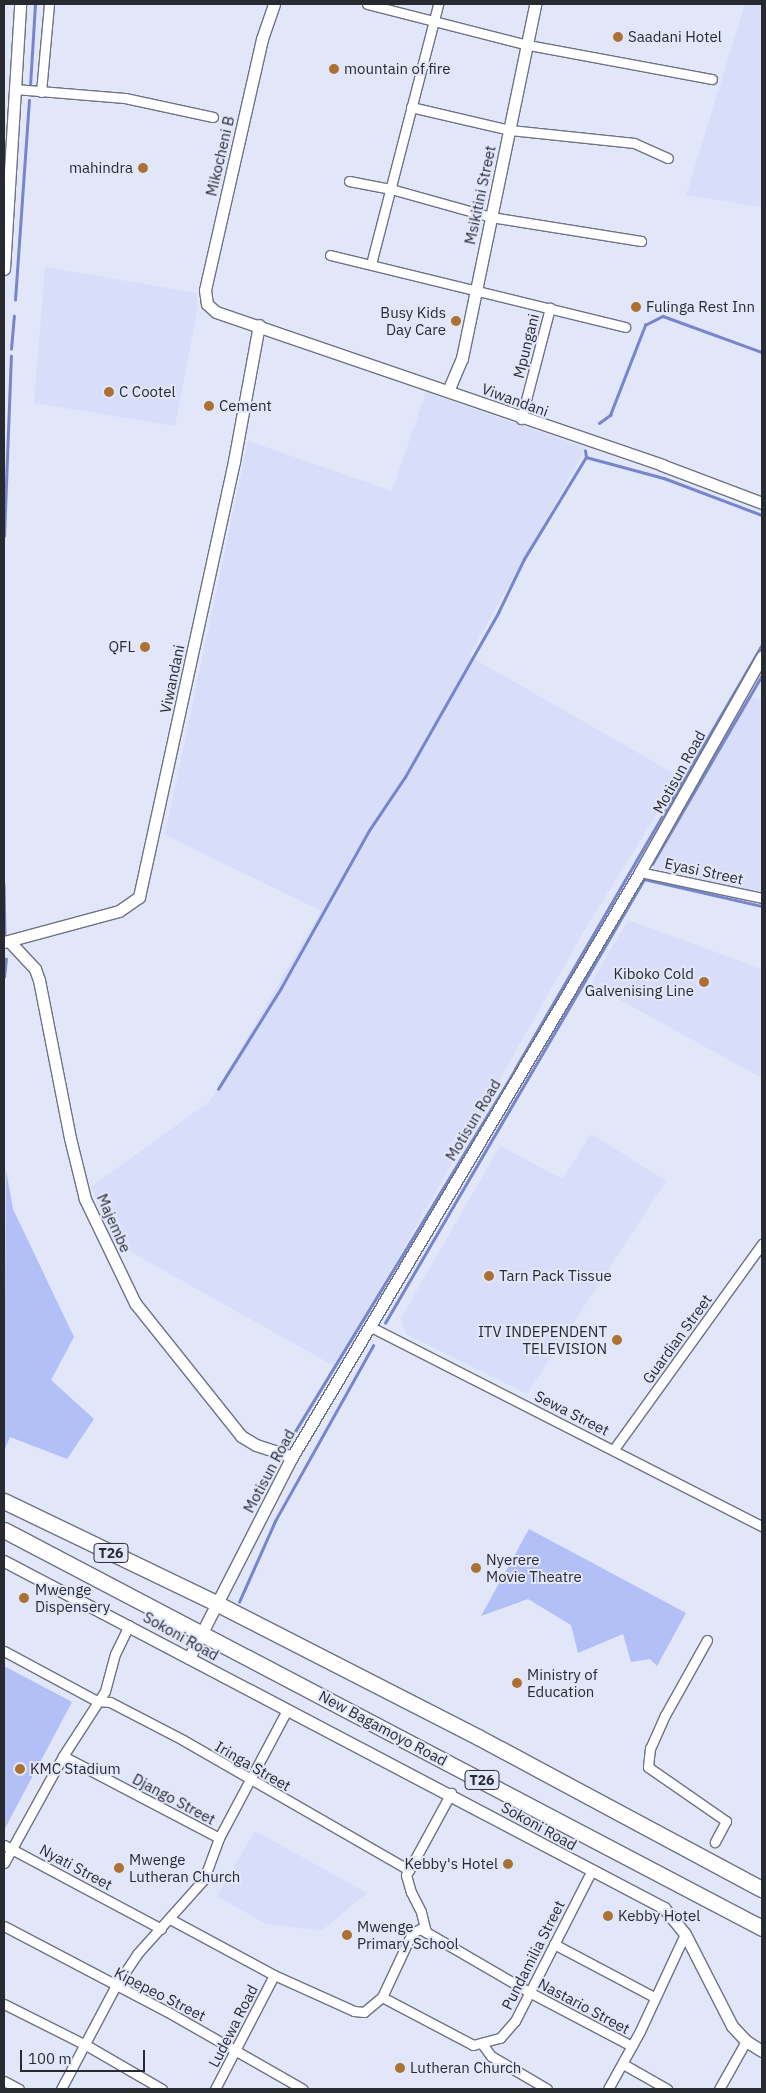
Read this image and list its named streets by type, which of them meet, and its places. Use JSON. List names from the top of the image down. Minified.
{"streets":{"highway":["T26","New Bagamoyo Road"],"street":["Mikocheni B","Msikitini Street","Mpungani","Viwandani","Motisun Road","Eyasi Street","Majembe","Guardian Street","Sewa Street","Sokoni Road","Iringa Street","Django Street","Nyati Street","Pundamilia Street","Kipepeo Street","Nastario Street","Ludewa Road"]},"crossings":[["Mikocheni B","Viwandani"],["Msikitini Street","Viwandani"],["Mpungani","Viwandani"],["Viwandani","Majembe"],["Motisun Road","Eyasi Street"],["Motisun Road","Majembe"],["Motisun Road","Sewa Street"],["Motisun Road","T26"],["Motisun Road","Sokoni Road"],["Motisun Road","New Bagamoyo Road"],["Guardian Street","Sewa Street"],["Sokoni Road","Pundamilia Street"],["Pundamilia Street","Nastario Street"],["Kipepeo Street","Ludewa Road"]],"places":["Saadani Hotel","mountain of fire","mahindra","Fulinga Rest Inn","Busy Kids Day Care","C Cootel","Cement","QFL","Kiboko Cold Galvenising Line","Tarn Pack Tissue","ITV INDEPENDENT TELEVISION","Nyerere Movie Theatre","Mwenge Dispensery","Ministry of Education","KMC Stadium","Kebby's Hotel","Mwenge Lutheran Church","Kebby Hotel","Mwenge Primary School","Lutheran Church"],"scale_bar":"100 m"}
